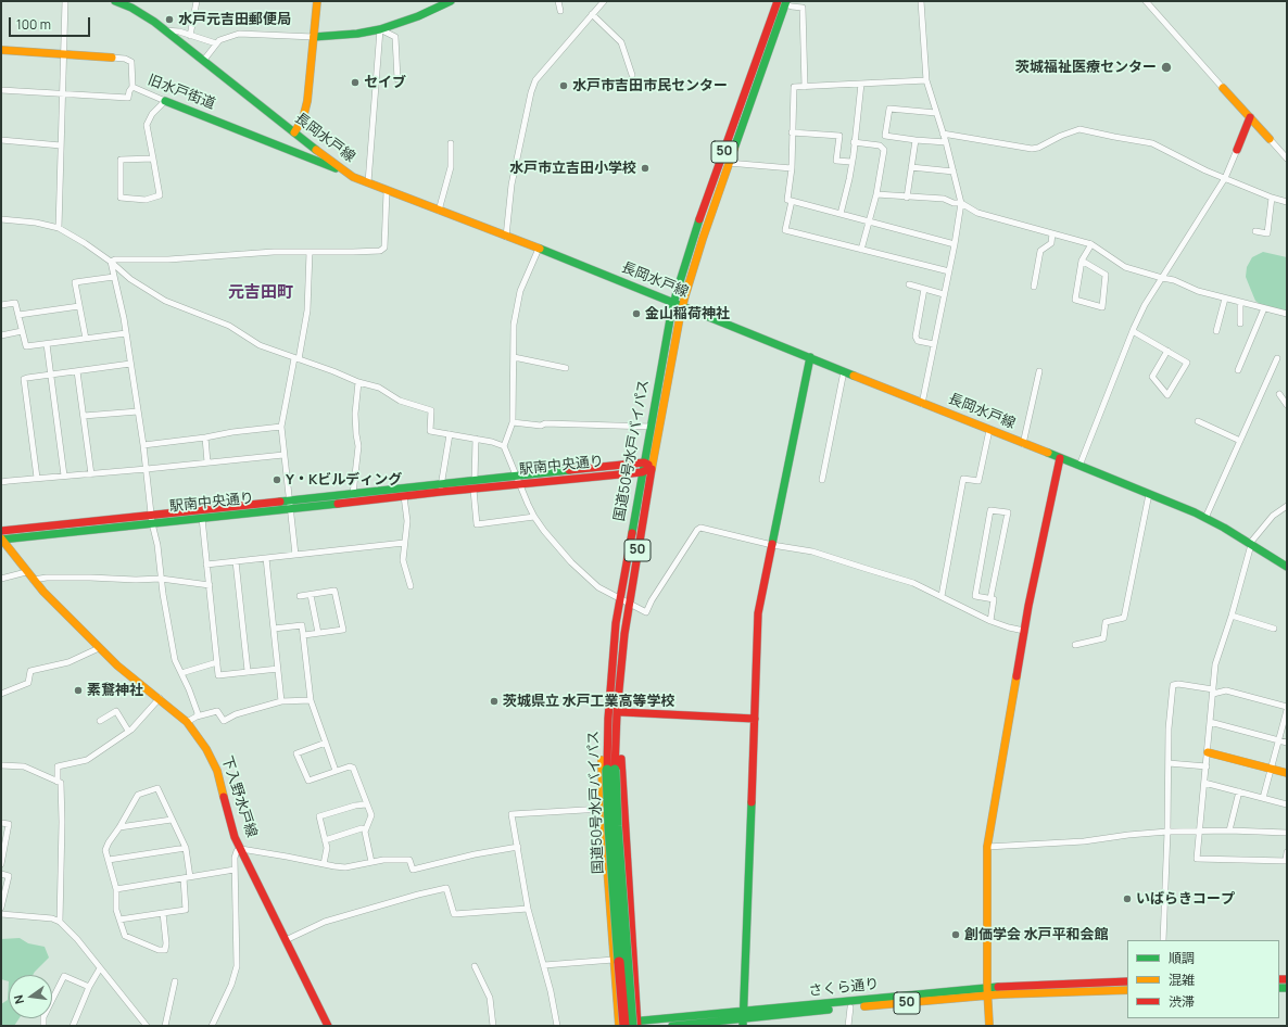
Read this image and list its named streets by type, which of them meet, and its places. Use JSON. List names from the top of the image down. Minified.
{"streets":{"main road":["旧水戸街道","長岡水戸線","50","国道50号水戸バイパス","駅南中央通り","下入野水戸線","さくら通り"]},"crossings":[["旧水戸街道","長岡水戸線"],["長岡水戸線","国道50号水戸バイパス"],["国道50号水戸バイパス","駅南中央通り"],["国道50号水戸バイパス","さくら通り"],["駅南中央通り","下入野水戸線"]],"districts":["元吉田町"],"places":["水戸元吉田郵便局","茨城福祉医療センター","セイブ","水戸市吉田市民センター","水戸市立吉田小学校","金山稲荷神社","Y・Kビルディング","素鵞神社","茨城県立 水戸工業高等学校","いばらきコープ","創価学会 水戸平和会館"],"legend":["順調","混雑","渋滞"],"scale_bar":"100 m","north":"left"}
